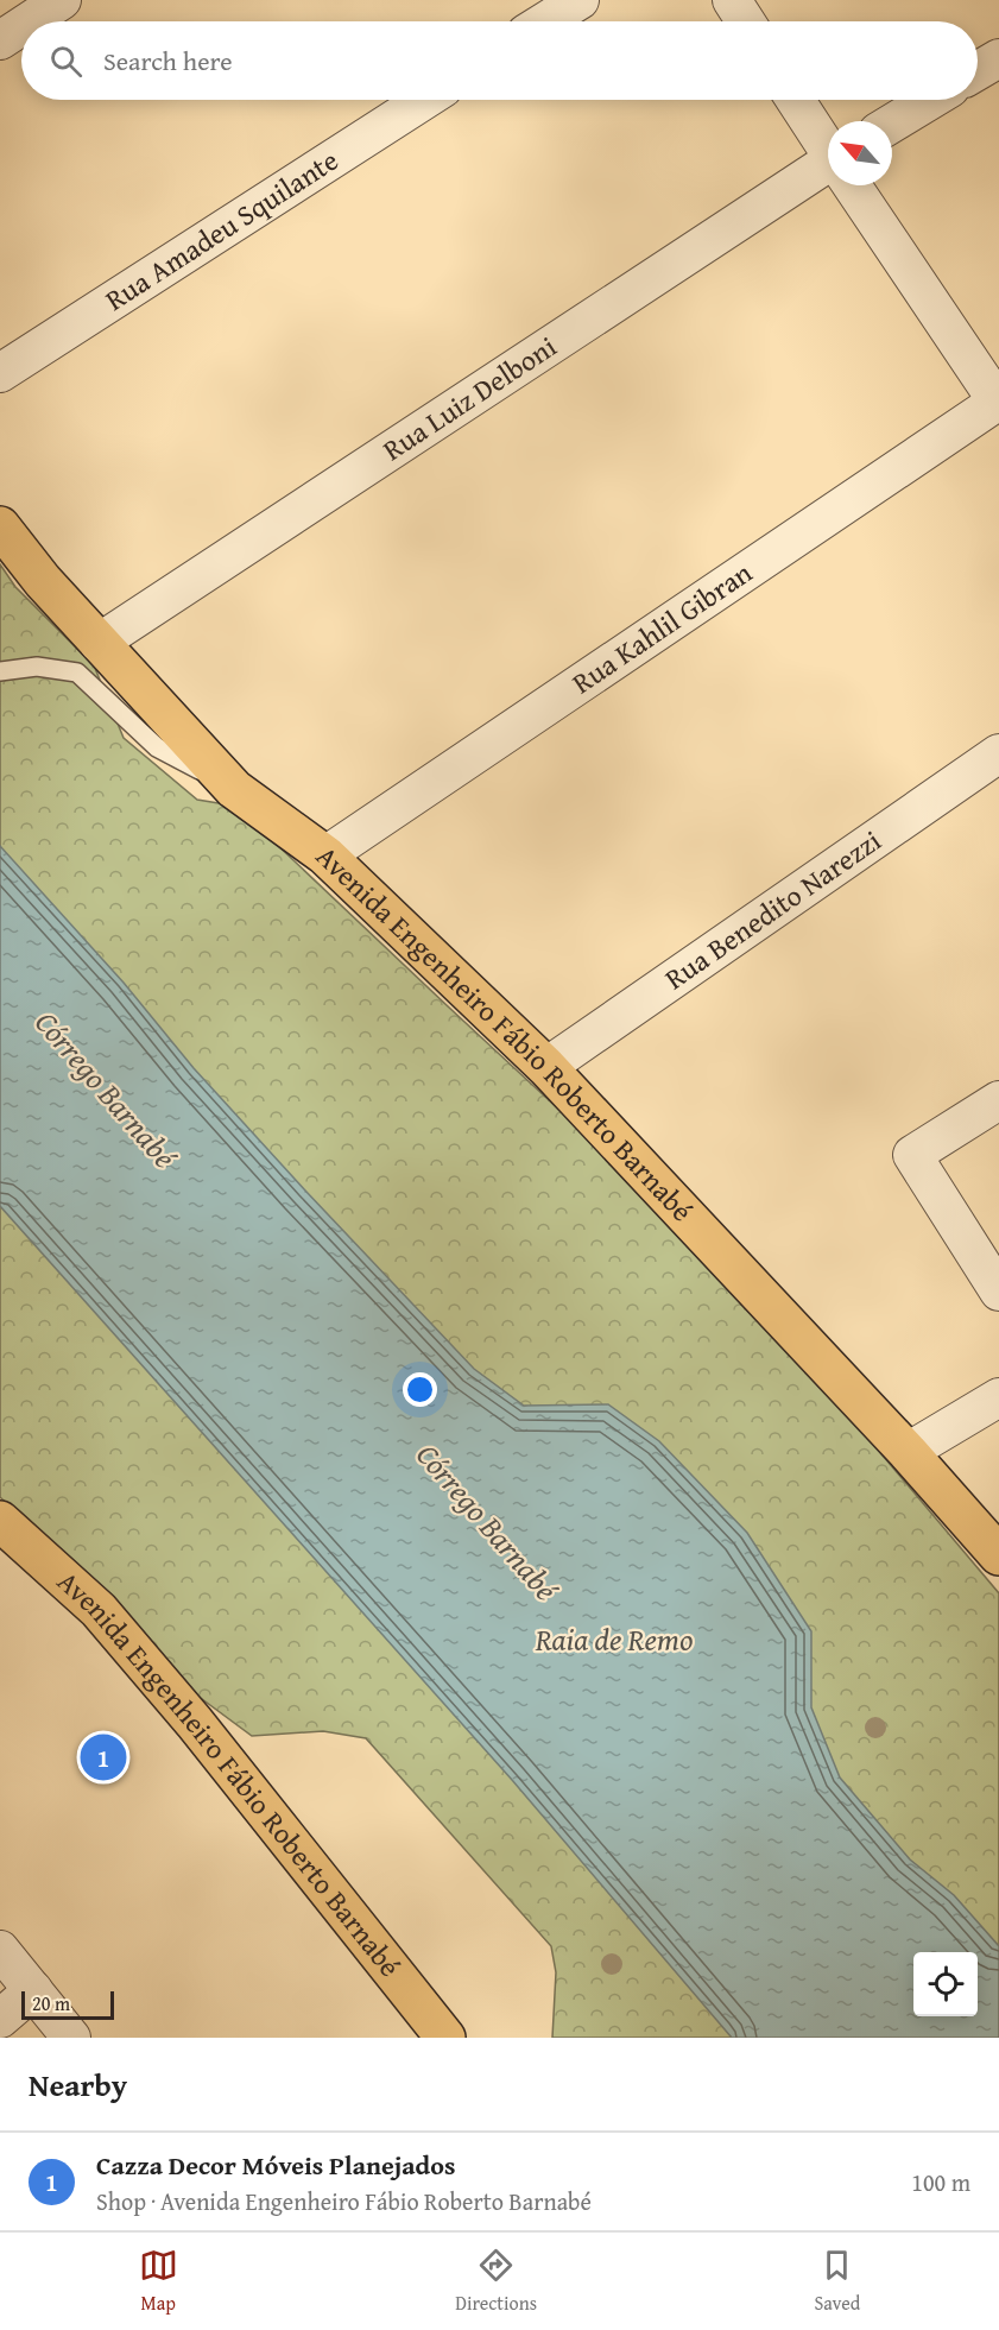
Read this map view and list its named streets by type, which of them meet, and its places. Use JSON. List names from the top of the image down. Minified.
{"streets":{"main road":["Avenida Engenheiro Fábio Roberto Barnabé"],"street":["Rua Amadeu Squilante","Rua Luiz Delboni","Rua Kahlil Gibran","Rua Benedito Narezzi"]},"crossings":[["Rua Luiz Delboni","Avenida Engenheiro Fábio Roberto Barnabé"],["Rua Kahlil Gibran","Avenida Engenheiro Fábio Roberto Barnabé"],["Rua Benedito Narezzi","Avenida Engenheiro Fábio Roberto Barnabé"]],"water":["Córrego Barnabé","Raia de Remo"],"scale_bar":"20 m","north":"top left","page":{"search":"Search here","pins":"1","scale":"20 m","heading":"Nearby","list":[{"mark":"1","name":"Cazza Decor Móveis Planejados","note":"Shop · Avenida Engenheiro Fábio Roberto Barnabé","value":"100 m"}],"nav":["Map","Directions","Saved"]}}
